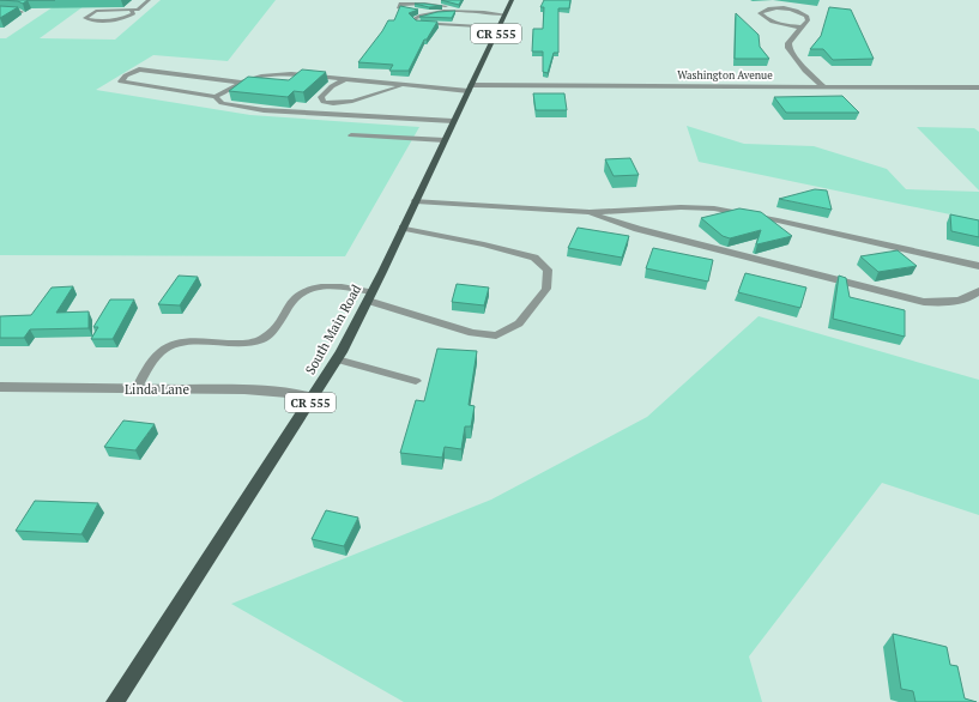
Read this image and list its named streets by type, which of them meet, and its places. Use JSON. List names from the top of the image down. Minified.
{"streets":{"main road":["CR 555","South Main Road"],"street":["Washington Avenue","Linda Lane"]},"crossings":[["Washington Avenue","South Main Road"],["South Main Road","Linda Lane"]]}
